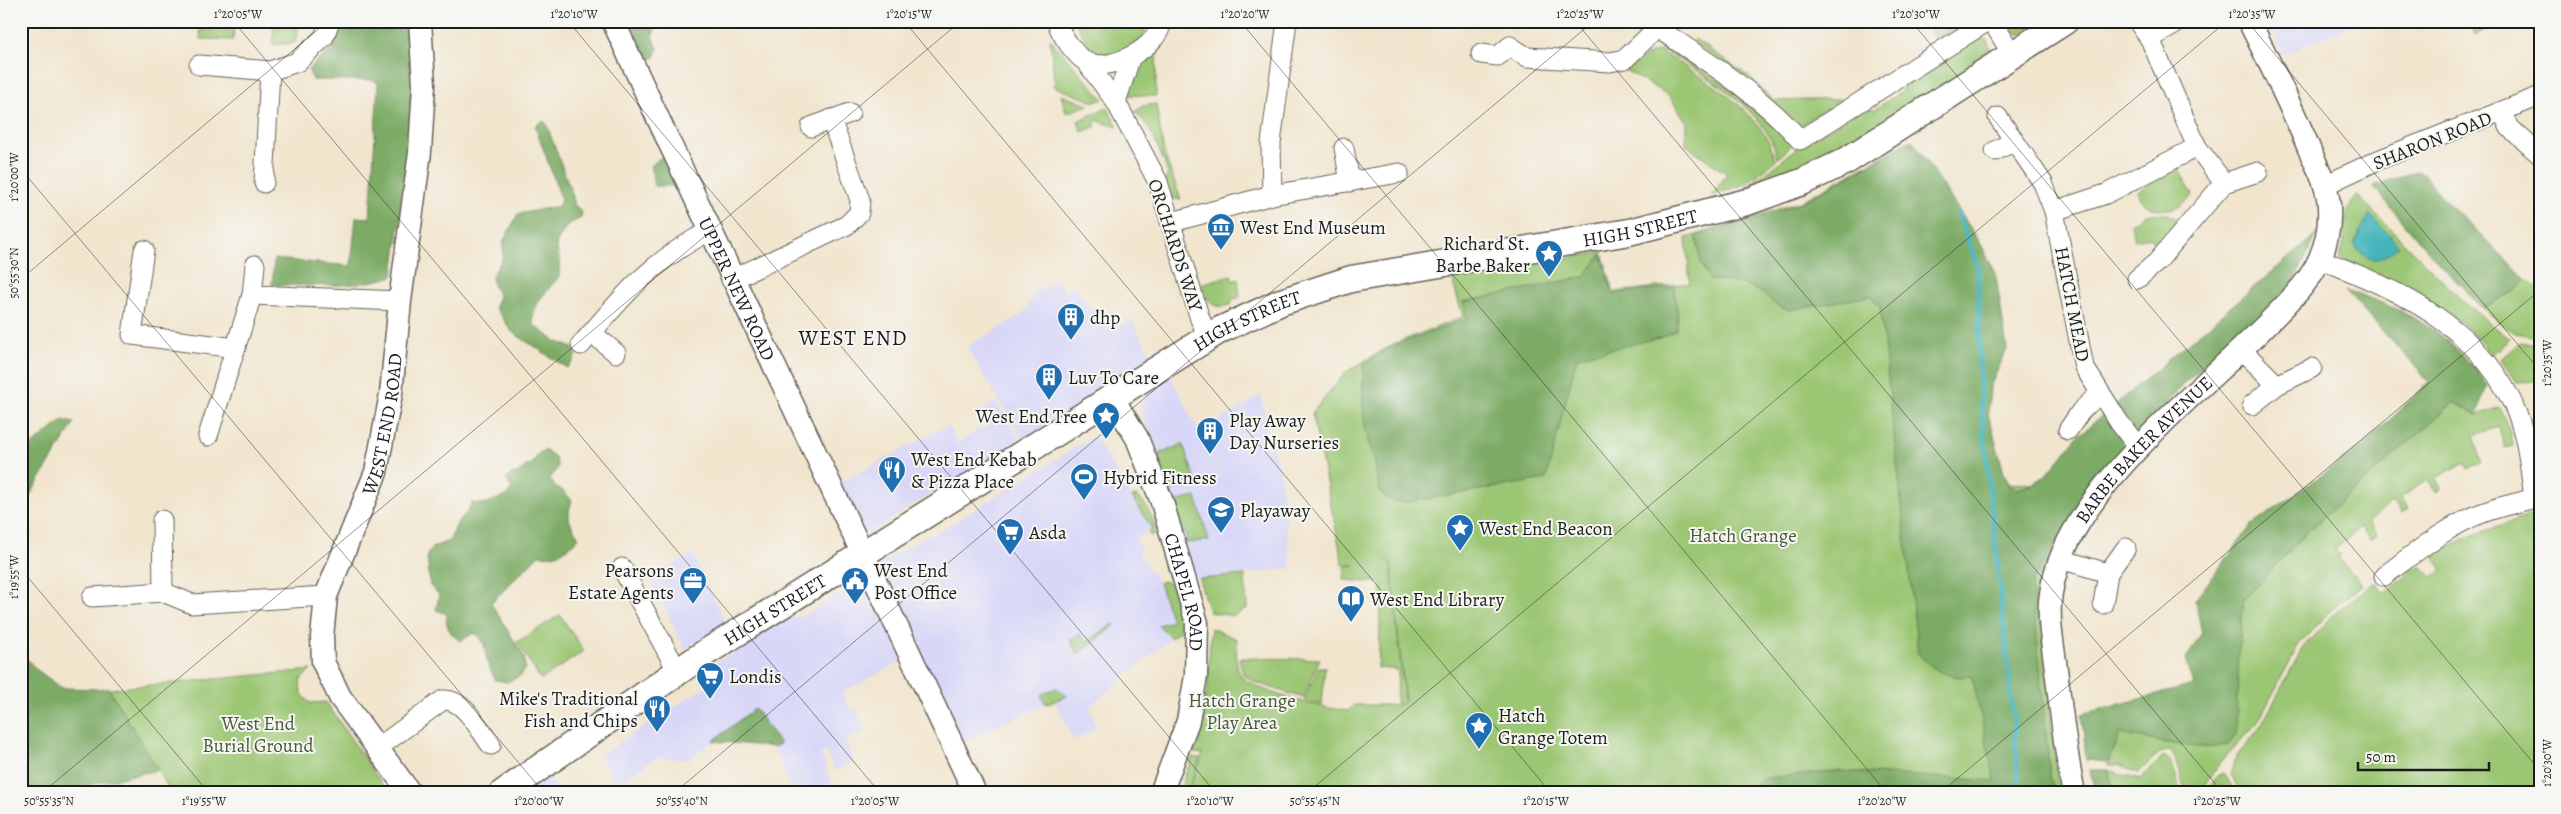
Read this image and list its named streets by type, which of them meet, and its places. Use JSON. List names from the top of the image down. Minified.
{"streets":{"main road":["HIGH STREET"],"street":["SHARON ROAD","ORCHARDS WAY","UPPER NEW ROAD","HATCH MEAD","WEST END ROAD","BARBE BAKER AVENUE","CHAPEL ROAD"]},"crossings":[["SHARON ROAD","BARBE BAKER AVENUE"],["HIGH STREET","ORCHARDS WAY"],["HIGH STREET","UPPER NEW ROAD"],["HIGH STREET","CHAPEL ROAD"],["HATCH MEAD","BARBE BAKER AVENUE"]],"districts":["WEST END"],"parks":["Hatch Grange","Hatch Grange Play Area","West End Burial Ground"],"places":{"museum":["West End Museum"],"place":["Richard St. Barbe Baker","West End Tree","West End Beacon","Hatch Grange Totem"],"building":["dhp","Luv To Care","Play Away Day Nurseries"],"restaurant":["West End Kebab & Pizza Place","Mike's Traditional Fish and Chips"],"sports":["Hybrid Fitness"],"school or university":["Playaway"],"supermarket":["Asda","Londis"],"office":["Pearsons Estate Agents"],"public building":["West End Post Office"],"library":["West End Library"]},"scale_bar":"50 m","coordinates":["1°20'05\"W","1°20'10\"W","1°20'15\"W","1°20'20\"W","1°20'25\"W","1°20'30\"W","1°20'35\"W","1°20'00\"W","50°55'30\"N","1°19'55\"W","50°55'35\"N","50°55'40\"N","50°55'45\"N"]}
